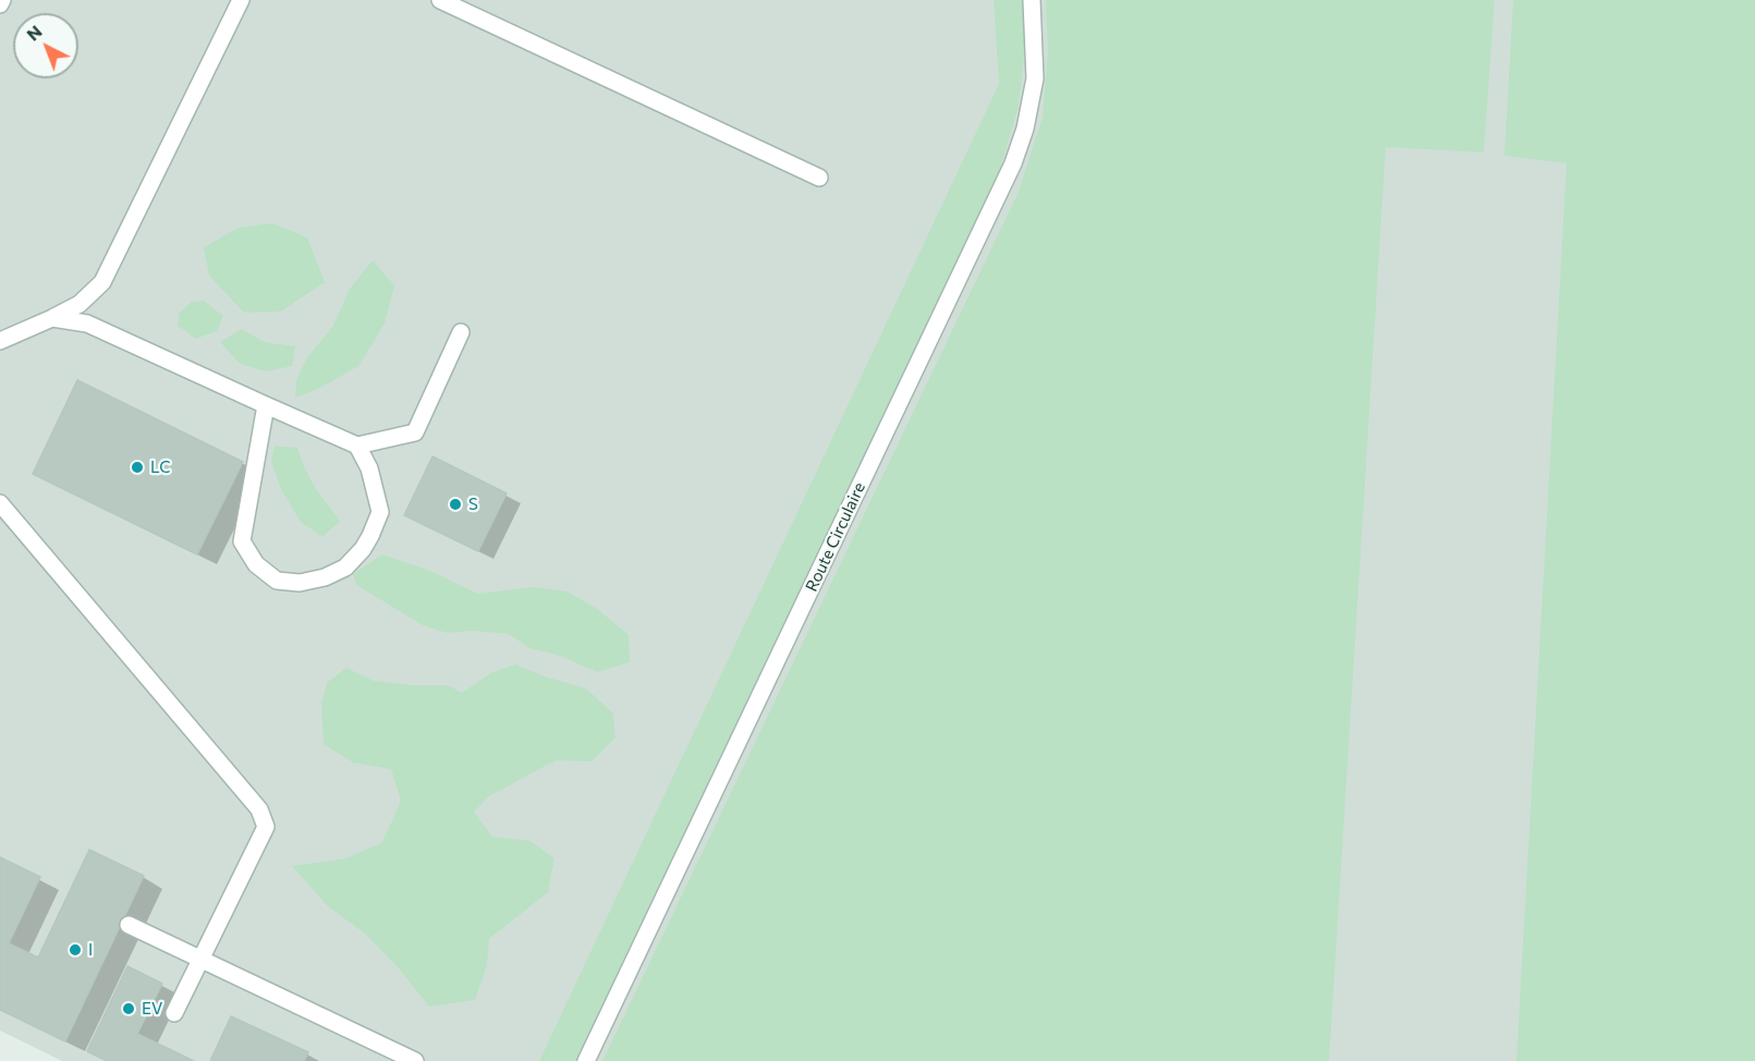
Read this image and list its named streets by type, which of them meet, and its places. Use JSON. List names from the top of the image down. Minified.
{"streets":{"lane":["Route Circulaire"]},"places":["LC","S","I","EV"],"north":"top left"}
